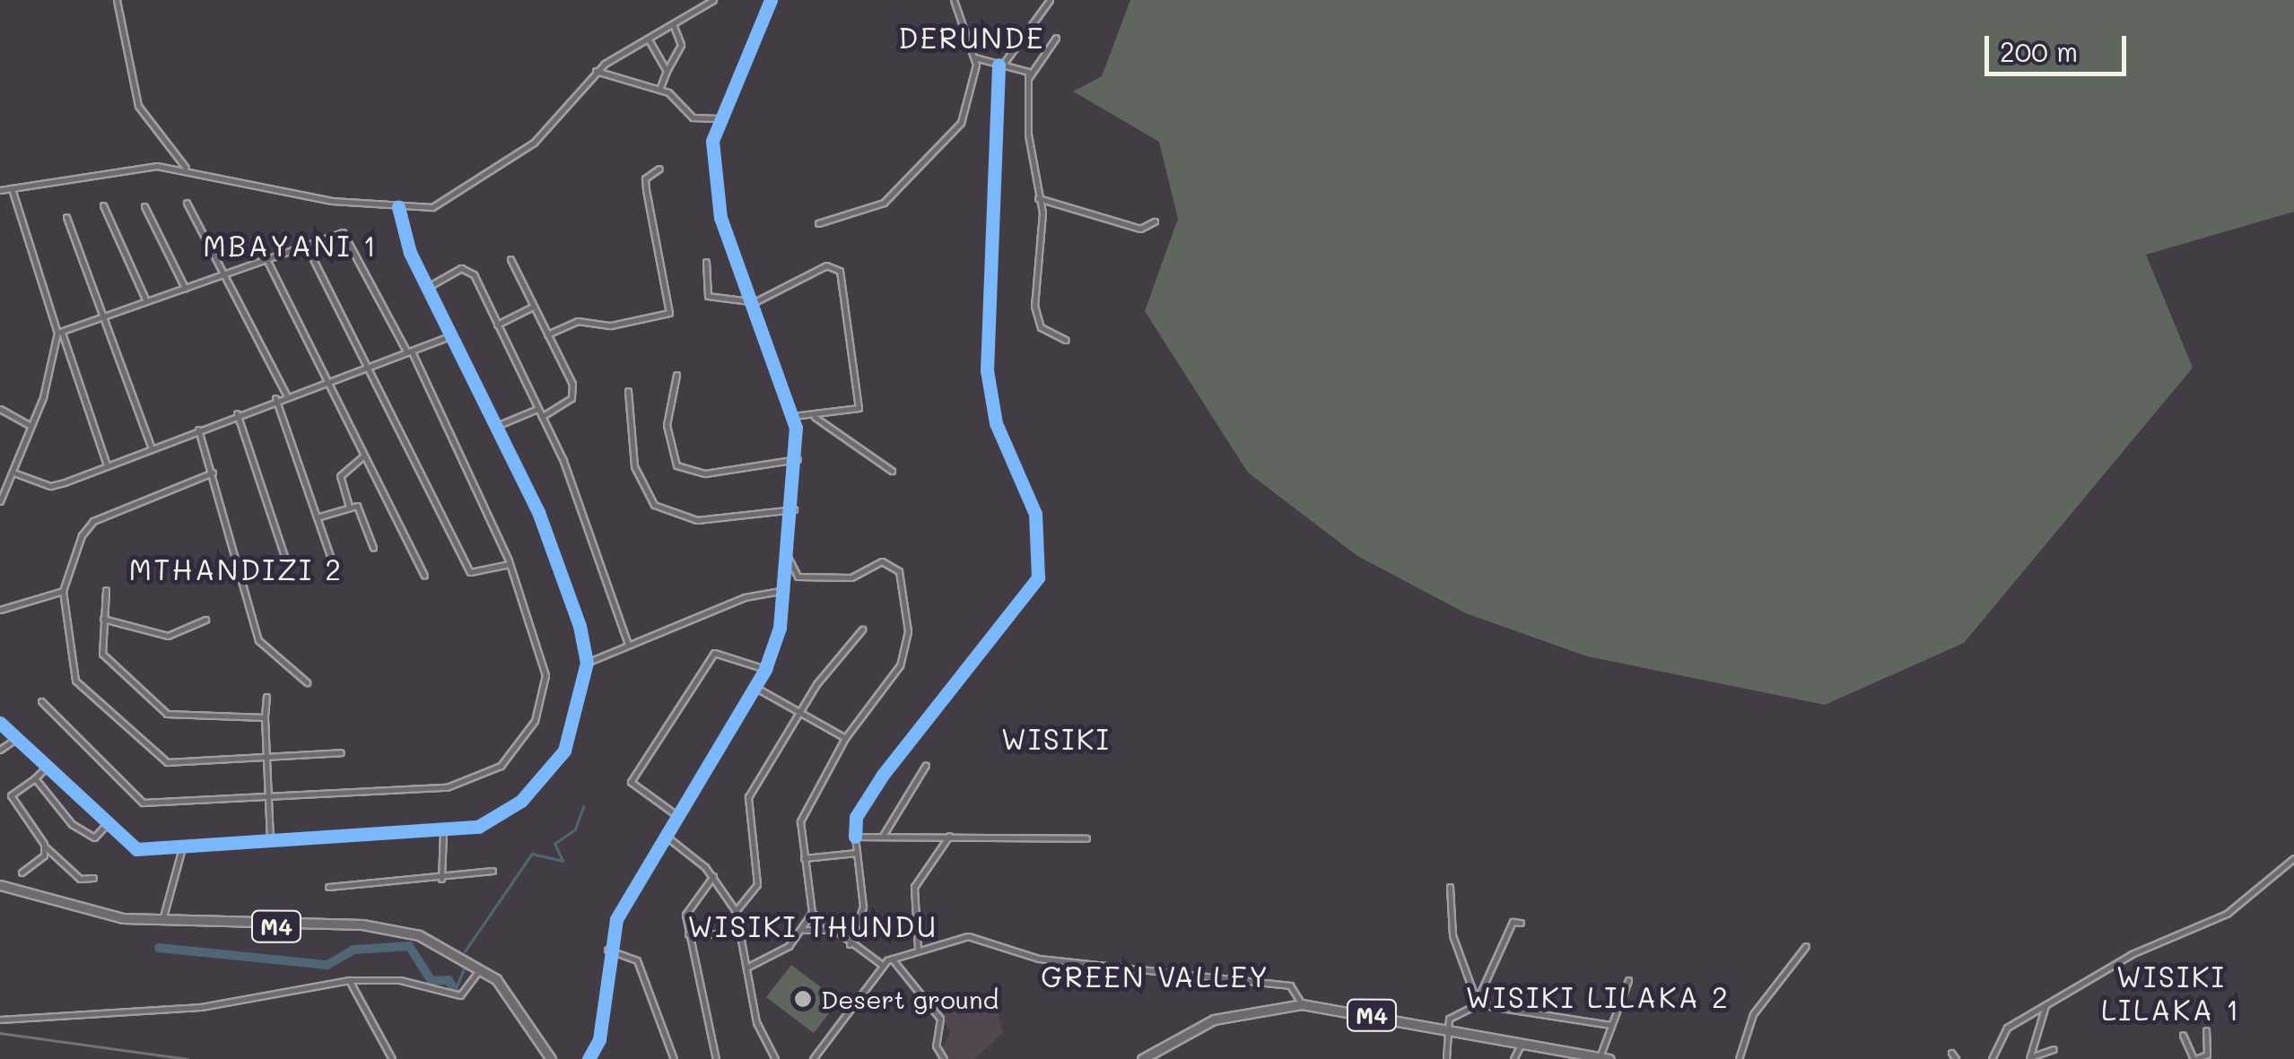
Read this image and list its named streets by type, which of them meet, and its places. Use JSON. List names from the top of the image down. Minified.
{"streets":{"main road":["M4"]},"districts":["DERUNDE","MBAYANI 1","MTHANDIZI 2","WISIKI","WISIKI THUNDU","GREEN VALLEY","WISIKI LILAKA 1","WISIKI LILAKA 2"],"places":["Desert ground"],"scale_bar":"200 m"}
